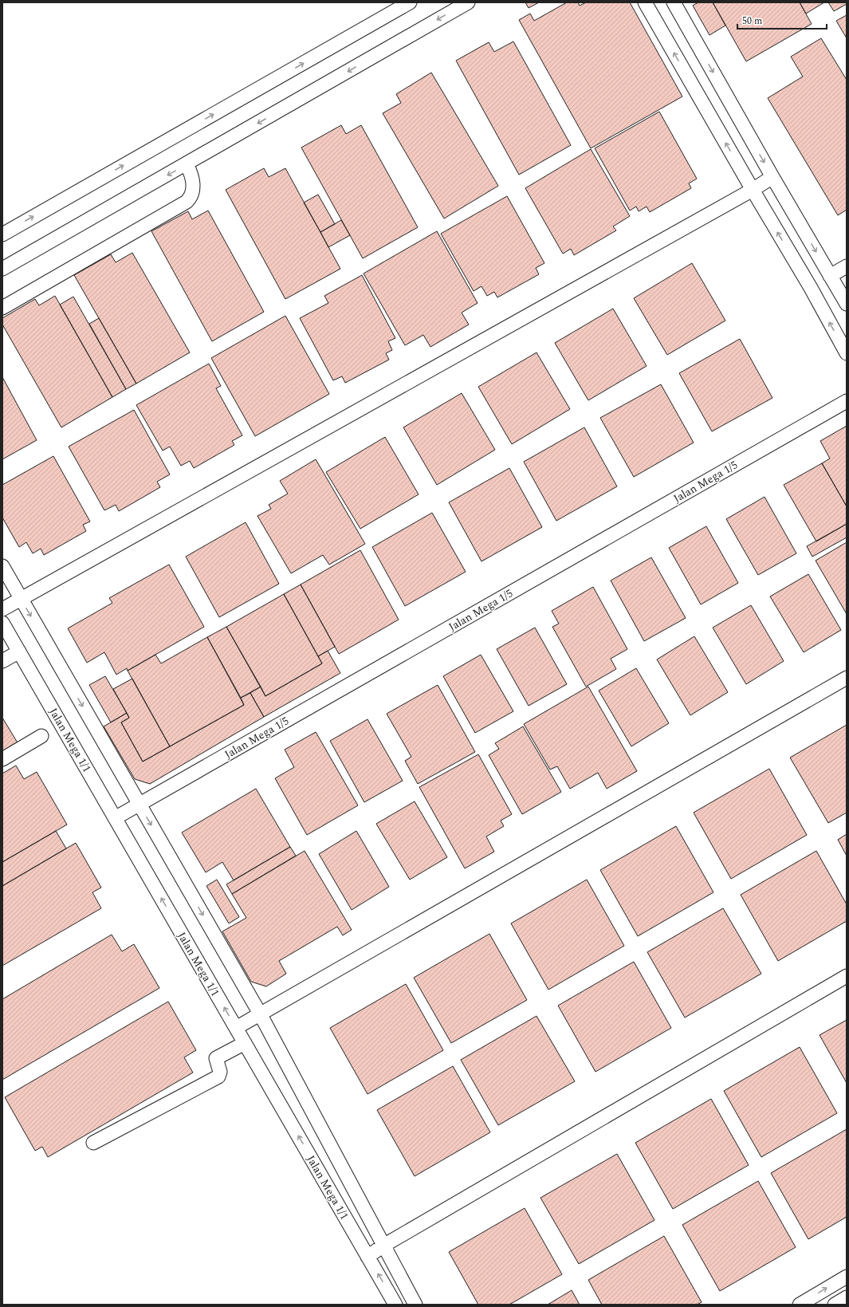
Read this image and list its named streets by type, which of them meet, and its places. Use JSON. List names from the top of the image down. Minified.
{"streets":{"street":["Jalan Mega 1/5","Jalan Mega 1/1"]},"crossings":[["Jalan Mega 1/5","Jalan Mega 1/1"]],"scale_bar":"50 m"}
